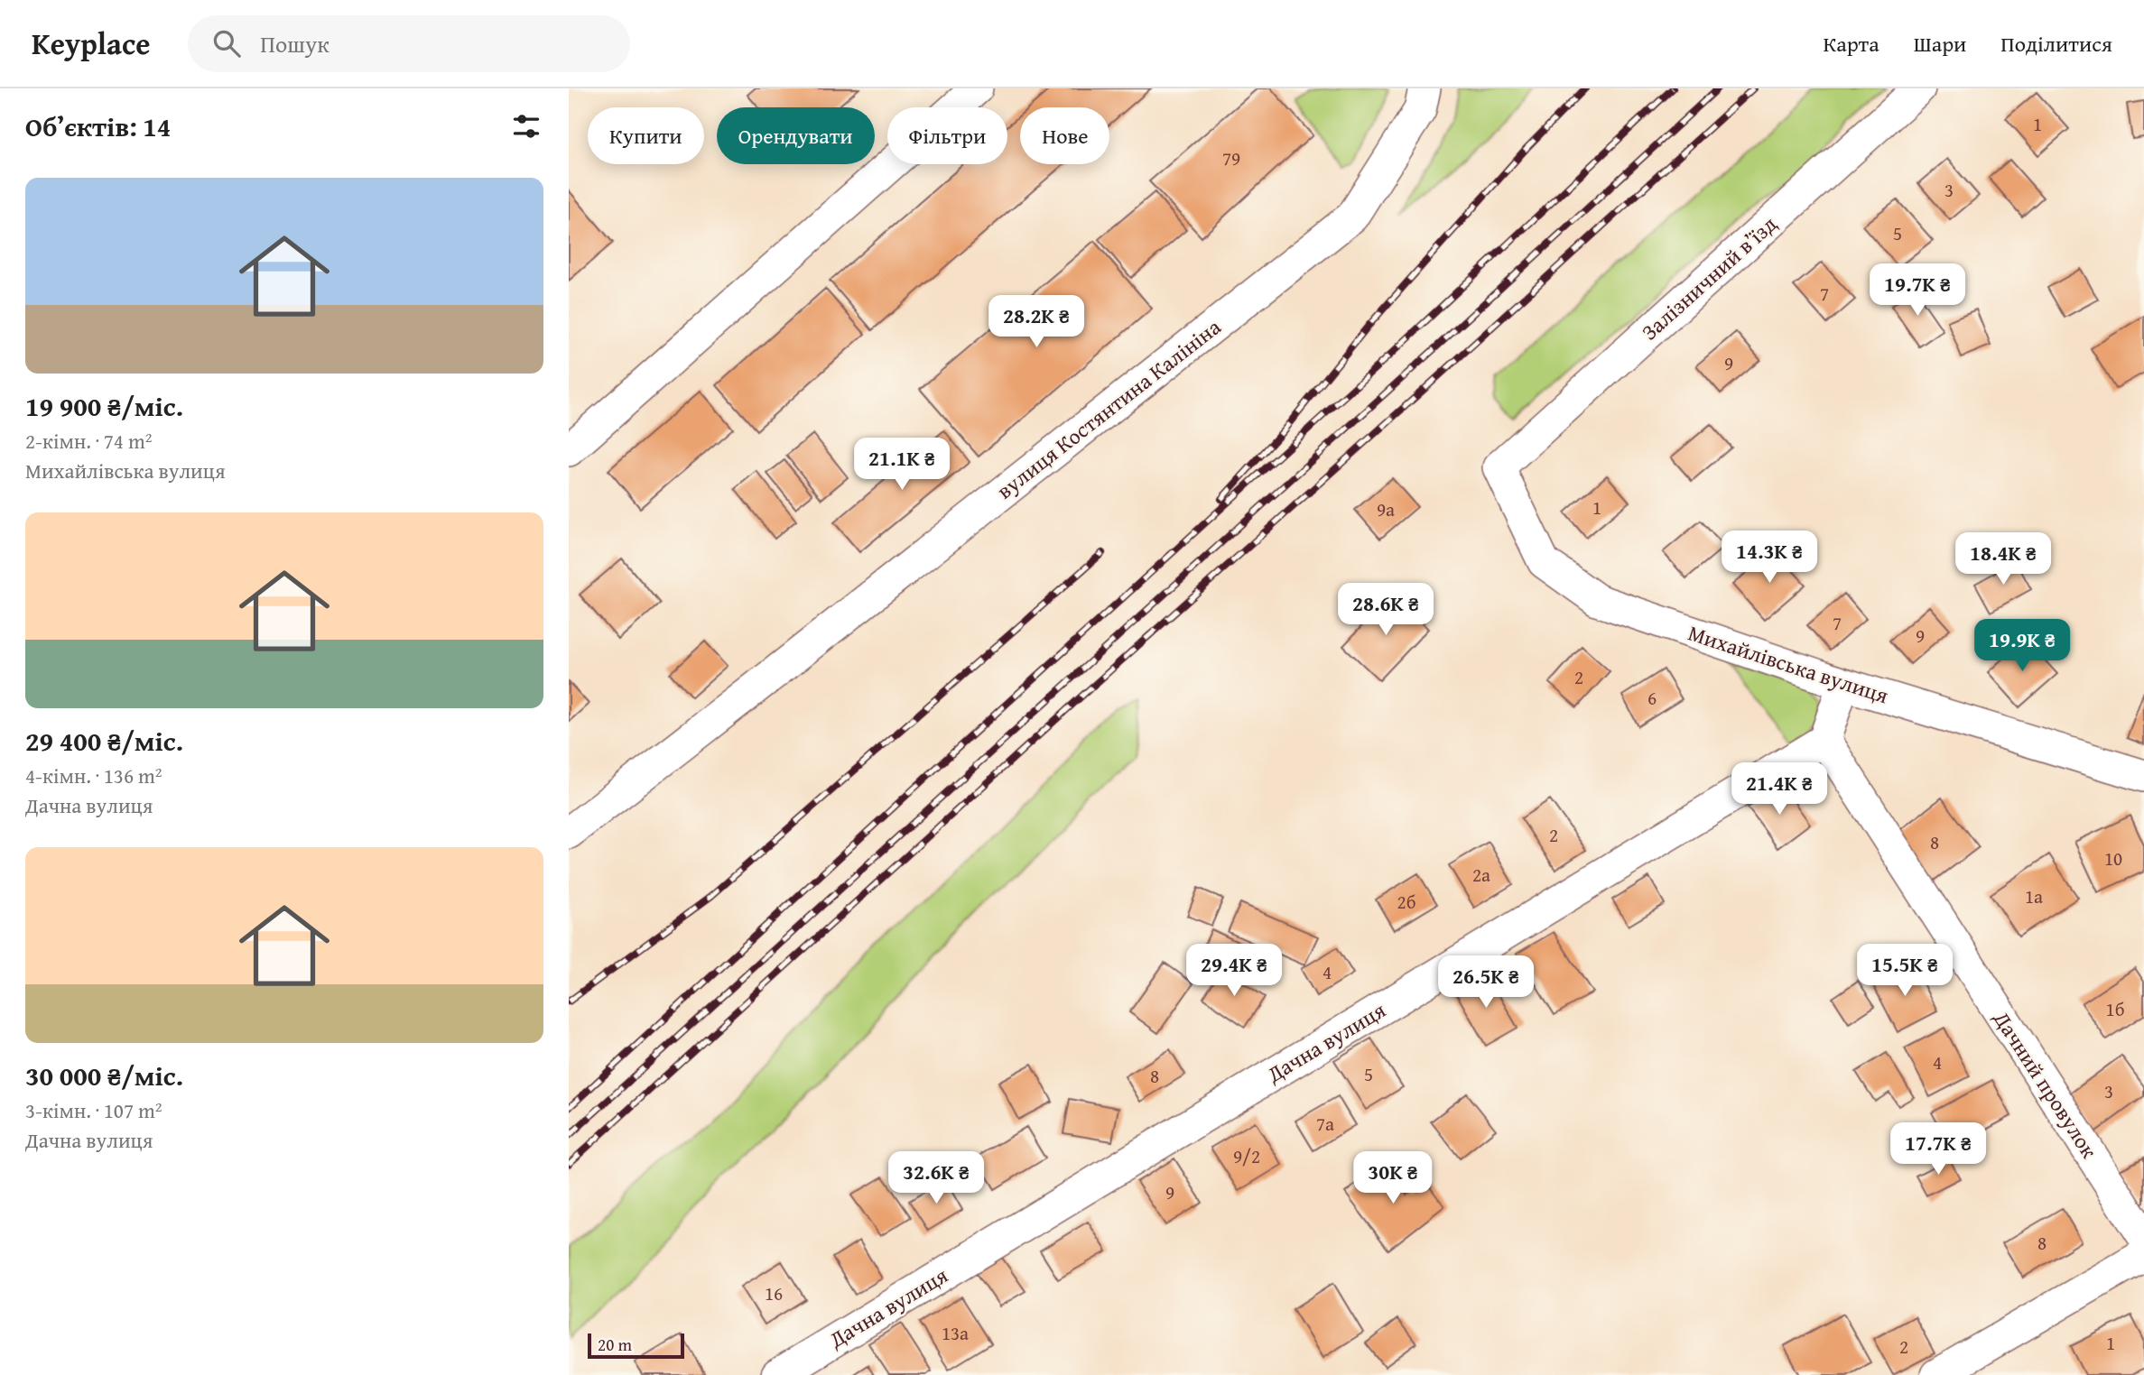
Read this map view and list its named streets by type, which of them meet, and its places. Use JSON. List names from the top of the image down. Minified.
{"streets":{"street":["Залізничний в’їзд","вулиця Костянтина Калініна","Михайлівська вулиця","Дачна вулиця","Дачний провулок"]},"crossings":[["Залізничний в’їзд","Михайлівська вулиця"],["Дачна вулиця","Дачний провулок"]],"house_numbers":["1","79","3","5","7","9","1","9а","7","9","2","6","2","8","10","2а","1а","2б","4","1б","4","5","8","3","7а","9/2","9","8","16","13а","1","2"],"scale_bar":"20 m","page":{"header":"Keyplace","search":"Пошук","nav":["Карта","Шари","Поділитися"],"heading":"Об’єктів: 14","chip":["Купити","Орендувати","Фільтри","Нове"],"list":[{"name":"19 900 ₴/міс.","note":"2-кімн. · 74 m² · Михайлівська вулиця"},{"name":"29 400 ₴/міс.","note":"4-кімн. · 136 m² · Дачна вулиця"},{"name":"30 000 ₴/міс.","note":"3-кімн. · 107 m² · Дачна вулиця"}],"price":["19.7K ₴","28.2K ₴","21.1K ₴","14.3K ₴","18.4K ₴","28.6K ₴","19.9K ₴","21.4K ₴","29.4K ₴","15.5K ₴","26.5K ₴","17.7K ₴","32.6K ₴","30K ₴"],"scale":"20 m"}}
